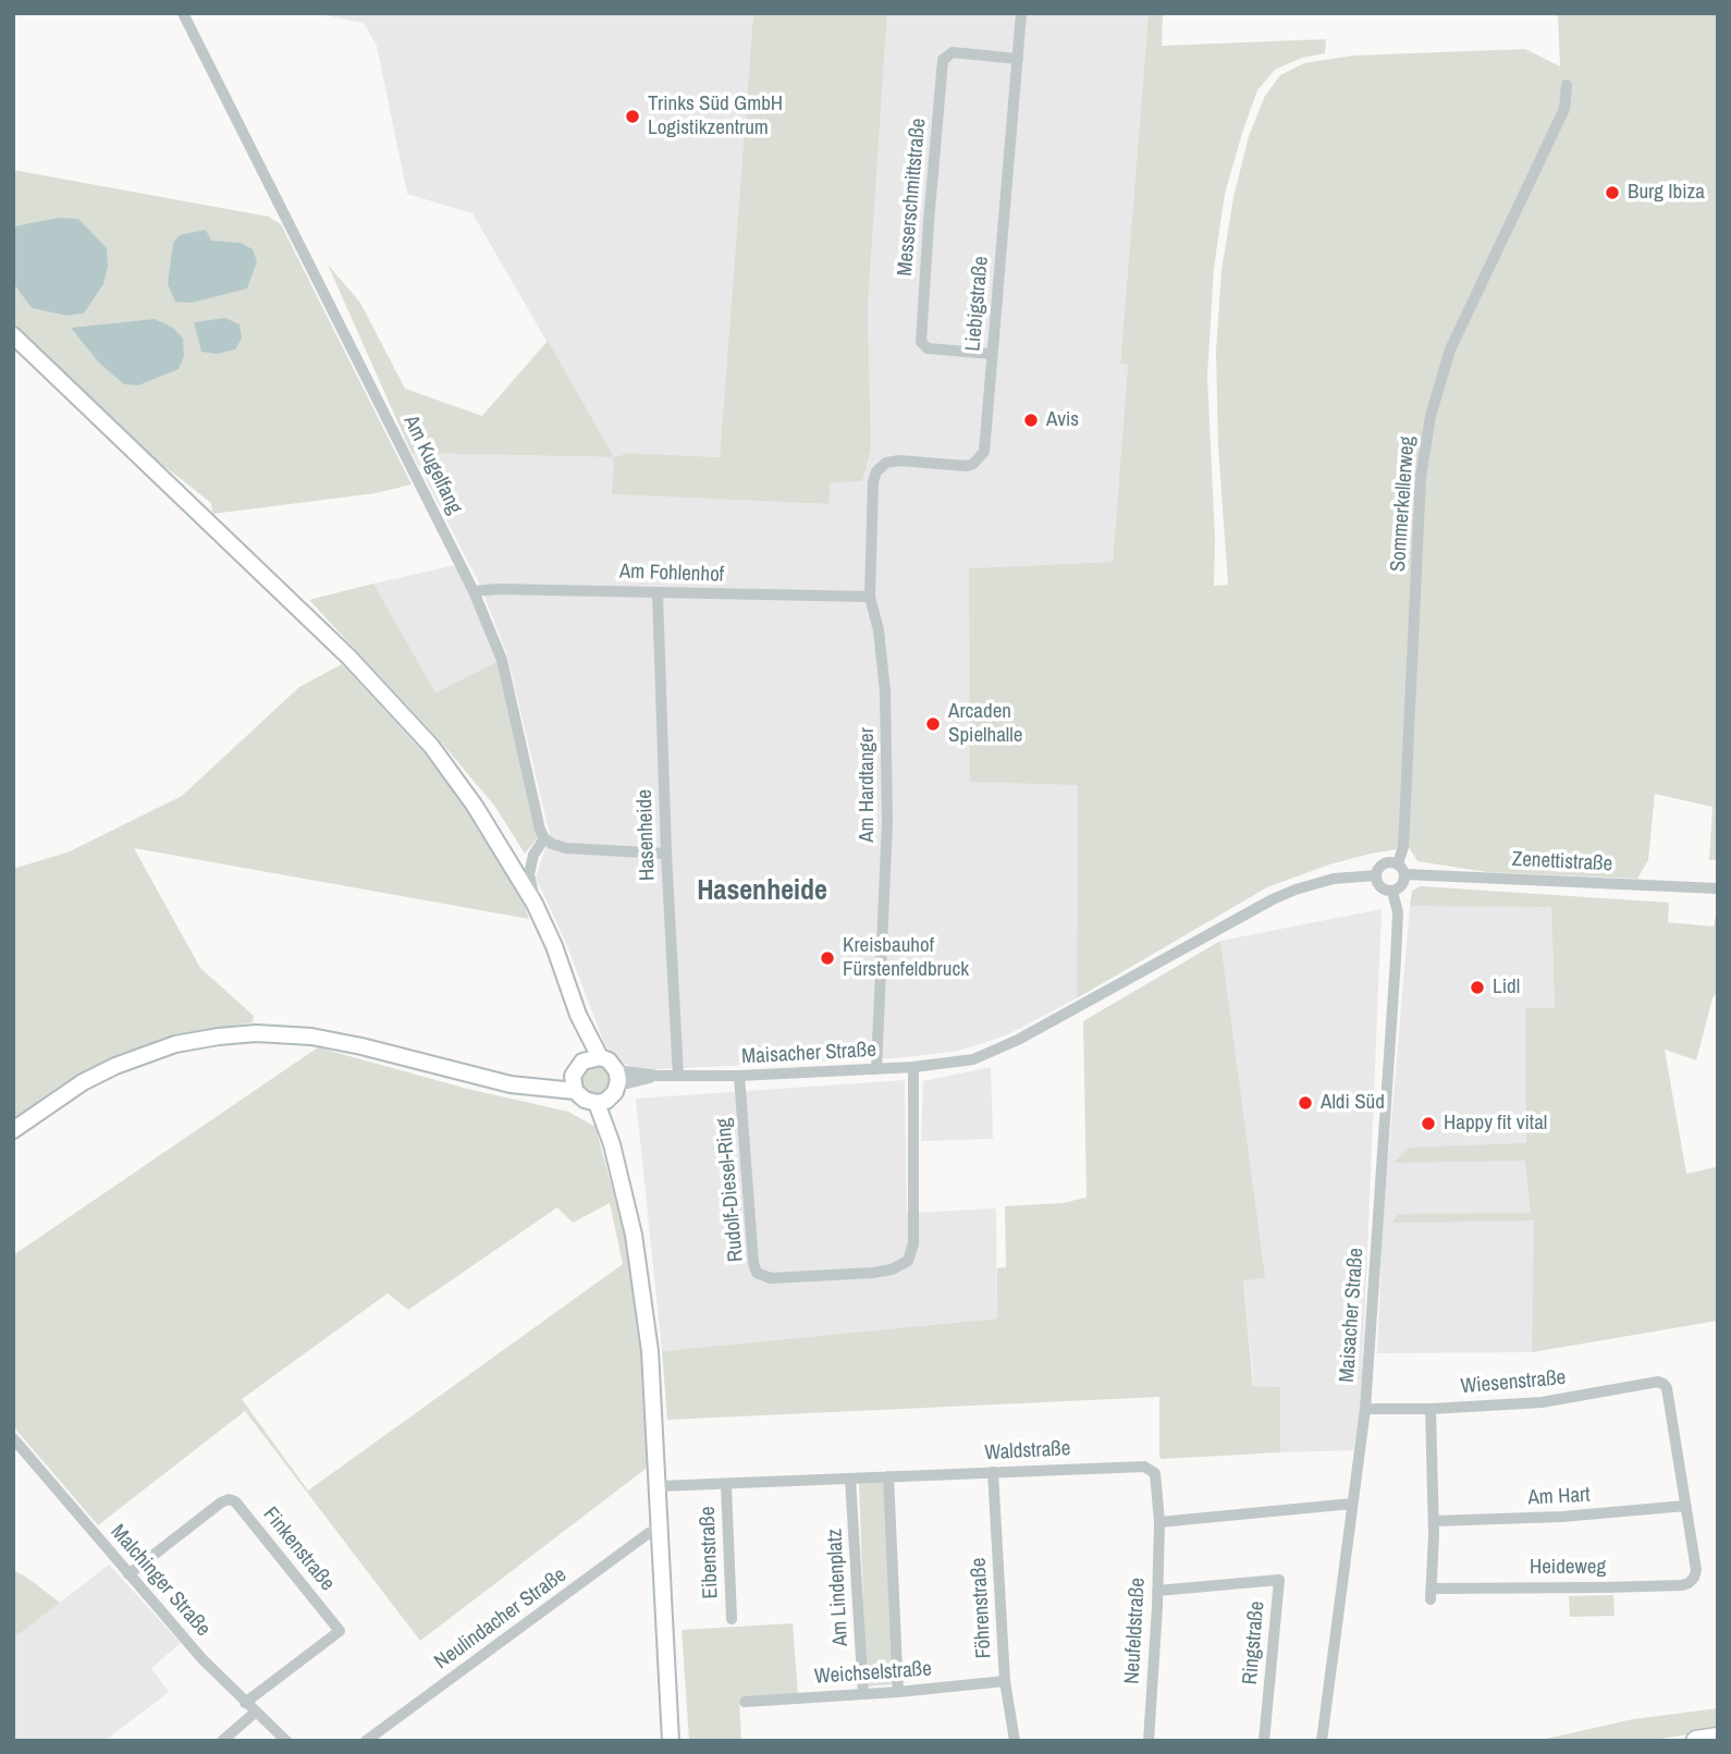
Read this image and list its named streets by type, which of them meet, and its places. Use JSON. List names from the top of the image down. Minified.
{"streets":{"street":["Messerschmittstraße","Liebigstraße","Am Kugelfang","Sommerkellerweg","Am Fohlenhof","Am Hardtanger","Hasenheide","Zenettistraße","Maisacher Straße","Rudolf-Diesel-Ring","Wiesenstraße","Waldstraße","Am Hart","Finkenstraße","Eibenstraße","Heideweg","Malchinger Straße","Am Lindenplatz","Föhrenstraße","Neulindacher Straße","Neufeldstraße","Ringstraße","Weichselstraße"]},"crossings":[["Messerschmittstraße","Liebigstraße"],["Liebigstraße","Am Hardtanger"],["Am Kugelfang","Am Fohlenhof"],["Sommerkellerweg","Zenettistraße"],["Sommerkellerweg","Maisacher Straße"],["Am Fohlenhof","Am Hardtanger"],["Am Fohlenhof","Hasenheide"],["Am Hardtanger","Maisacher Straße"],["Hasenheide","Maisacher Straße"],["Zenettistraße","Maisacher Straße"],["Maisacher Straße","Rudolf-Diesel-Ring"],["Maisacher Straße","Wiesenstraße"],["Wiesenstraße","Am Hart"],["Wiesenstraße","Heideweg"],["Waldstraße","Eibenstraße"],["Waldstraße","Am Lindenplatz"],["Waldstraße","Föhrenstraße"],["Waldstraße","Neufeldstraße"],["Am Hart","Heideweg"],["Finkenstraße","Malchinger Straße"],["Am Lindenplatz","Weichselstraße"],["Föhrenstraße","Weichselstraße"],["Neufeldstraße","Ringstraße"]],"districts":["Hasenheide"],"places":["Trinks Süd GmbH Logistikzentrum","Burg Ibiza","Avis","Arcaden Spielhalle","Kreisbauhof Fürstenfeldbruck","Lidl","Aldi Süd","Happy fit vital"]}
